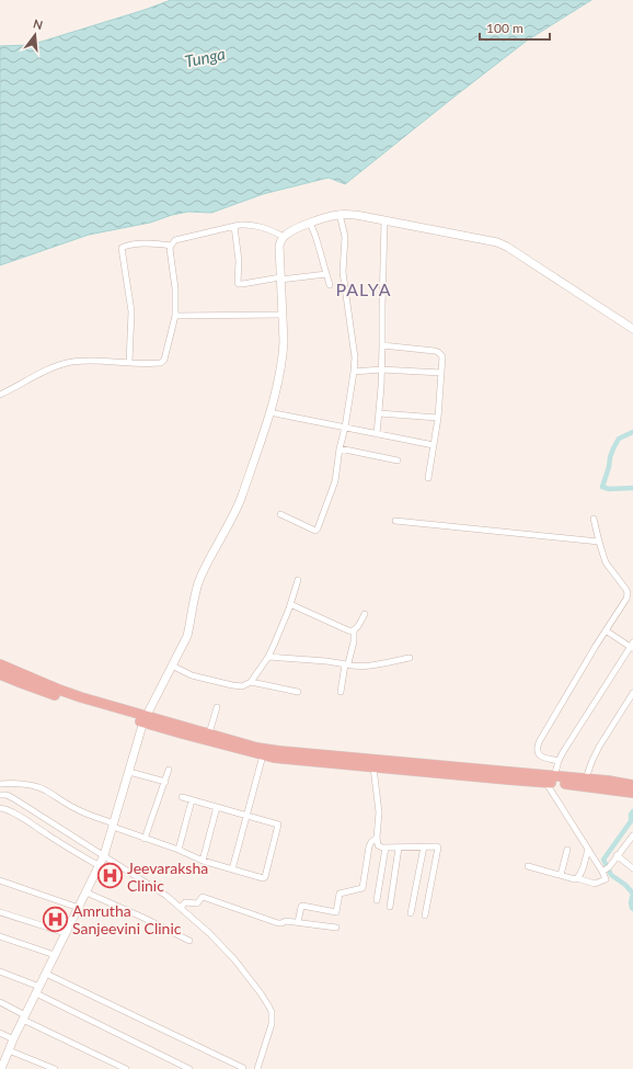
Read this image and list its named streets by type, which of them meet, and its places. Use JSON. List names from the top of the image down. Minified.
{"districts":["PALYA"],"water":["Tunga"],"places":{"hospital":["Jeevaraksha Clinic","Amrutha Sanjeevini Clinic"]},"scale_bar":"100 m","north":"top"}
